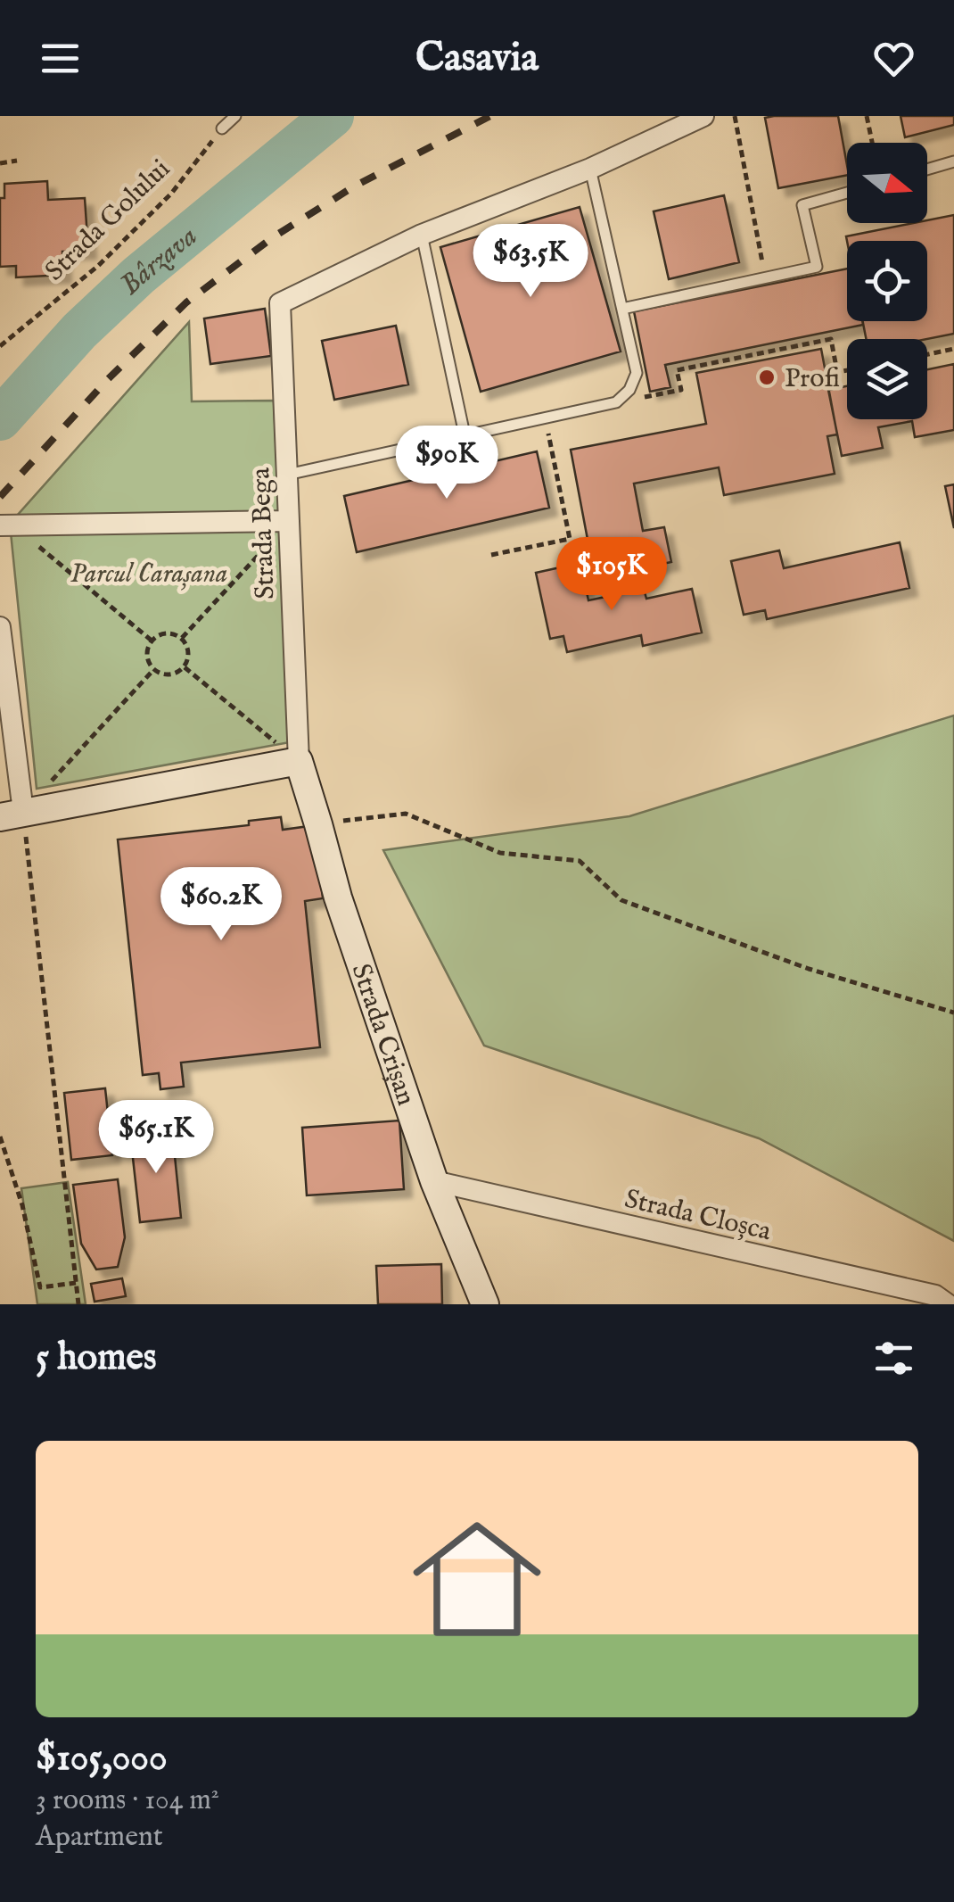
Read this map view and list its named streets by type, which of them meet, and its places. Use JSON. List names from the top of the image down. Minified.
{"streets":{"street":["Strada Bega","Strada Crișan","Strada Cloșca"],"path":["Strada Golului"]},"crossings":[["Strada Bega","Strada Crișan"],["Strada Crișan","Strada Cloșca"]],"water":["Bârzava"],"parks":["Parcul Carașana"],"places":["Profi"],"north":"right","page":{"header":"Casavia","price":["$63.5K","$90K","$105K","$60.2K","$65.1K"],"heading":"5 homes","list":[{"name":"$105,000","note":"3 rooms · 104 m² · Apartment"}]}}
